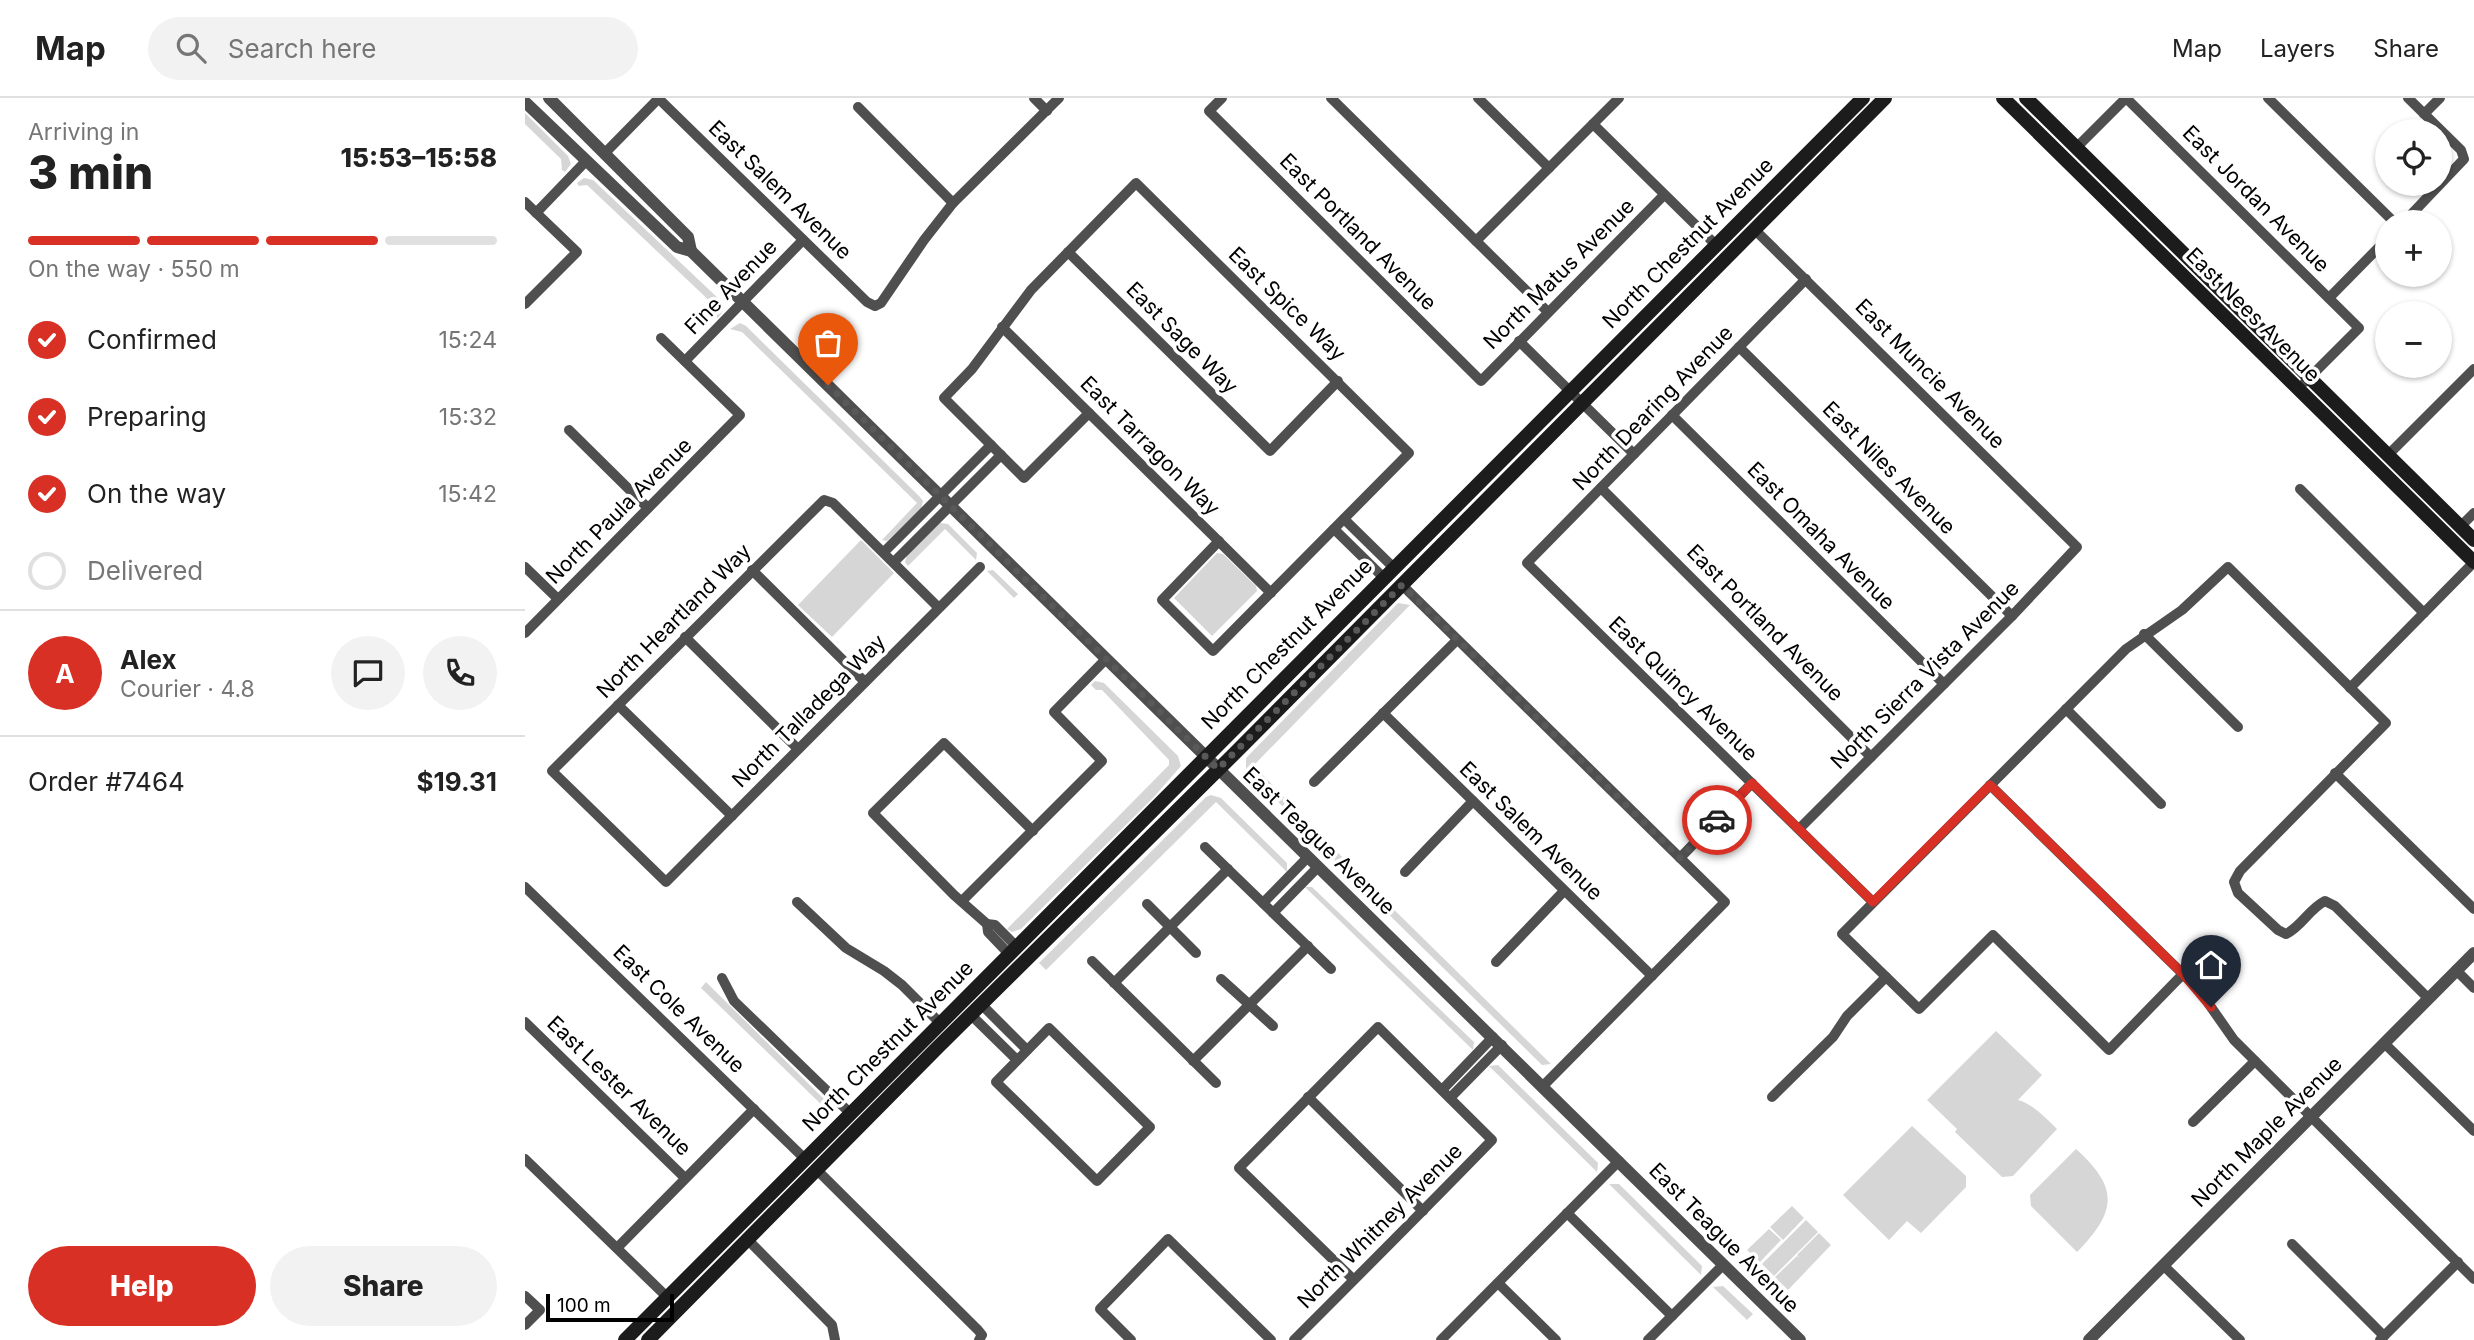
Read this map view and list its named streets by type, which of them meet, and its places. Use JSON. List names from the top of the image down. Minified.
{"streets":{"main road":["North Chestnut Avenue","East Nees Avenue"],"street":["East Salem Avenue","East Jordan Avenue","East Portland Avenue","North Matus Avenue","Fine Avenue","East Spice Way","East Sage Way","East Muncie Avenue","North Dearing Avenue","East Tarragon Way","East Niles Avenue","North Paula Avenue","East Omaha Avenue","North Heartland Way","North Sierra Vista Avenue","East Quincy Avenue","North Talladega Way","East Teague Avenue","East Cole Avenue","East Lester Avenue","North Maple Avenue","North Whitney Avenue"]},"crossings":[["East Salem Avenue","Fine Avenue"],["East Jordan Avenue","East Nees Avenue"],["East Portland Avenue","North Matus Avenue"],["East Portland Avenue","North Dearing Avenue"],["East Portland Avenue","North Sierra Vista Avenue"],["North Chestnut Avenue","East Muncie Avenue"],["North Chestnut Avenue","East Teague Avenue"],["North Chestnut Avenue","East Cole Avenue"],["Fine Avenue","North Paula Avenue"],["Fine Avenue","East Teague Avenue"],["East Spice Way","East Sage Way"],["East Muncie Avenue","North Dearing Avenue"],["East Muncie Avenue","North Sierra Vista Avenue"],["North Dearing Avenue","East Niles Avenue"],["North Dearing Avenue","East Omaha Avenue"],["North Dearing Avenue","East Quincy Avenue"],["East Niles Avenue","North Sierra Vista Avenue"],["East Omaha Avenue","North Sierra Vista Avenue"],["North Heartland Way","North Talladega Way"],["North Sierra Vista Avenue","East Quincy Avenue"]],"scale_bar":"100 m","page":{"header":"Map","search":"Search here","nav":["Map","Layers","Share"],"heading":["3 min","Arriving in","15:53–15:58"],"panel":["Alex","Courier · 4.8","Order #7464","$19.31"],"map_buttons":["+","−"],"bar":"On the way · 550 m","list":[["Confirmed","15:24"],["Preparing","15:32"],["On the way","15:42"],"Delivered"],"round":"A","buttons":["Help","Share"],"scale":"100 m"}}
